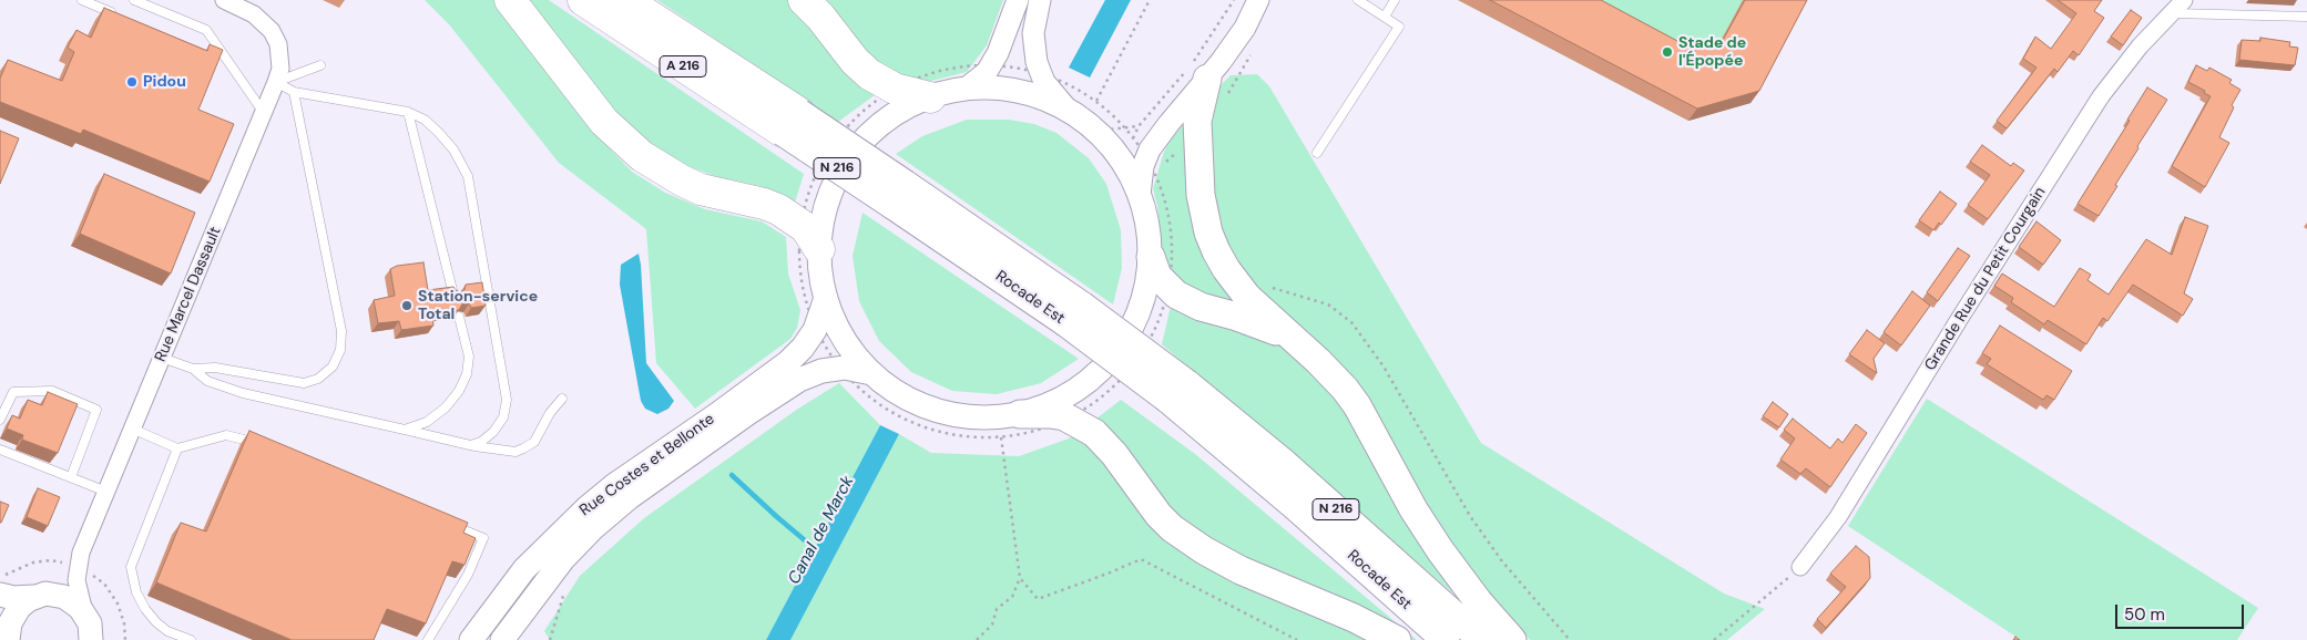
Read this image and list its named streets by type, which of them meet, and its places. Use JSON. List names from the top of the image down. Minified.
{"streets":{"highway":["A 216","N 216","Rocade Est"],"main road":["Rue Costes et Bellonte"],"street":["Grande Rue du Petit Courgain","Rue Marcel Dassault"]},"water":["Canal de Marck"],"places":["Stade de l'Épopée","Pidou","Station-service Total"],"scale_bar":"50 m"}
